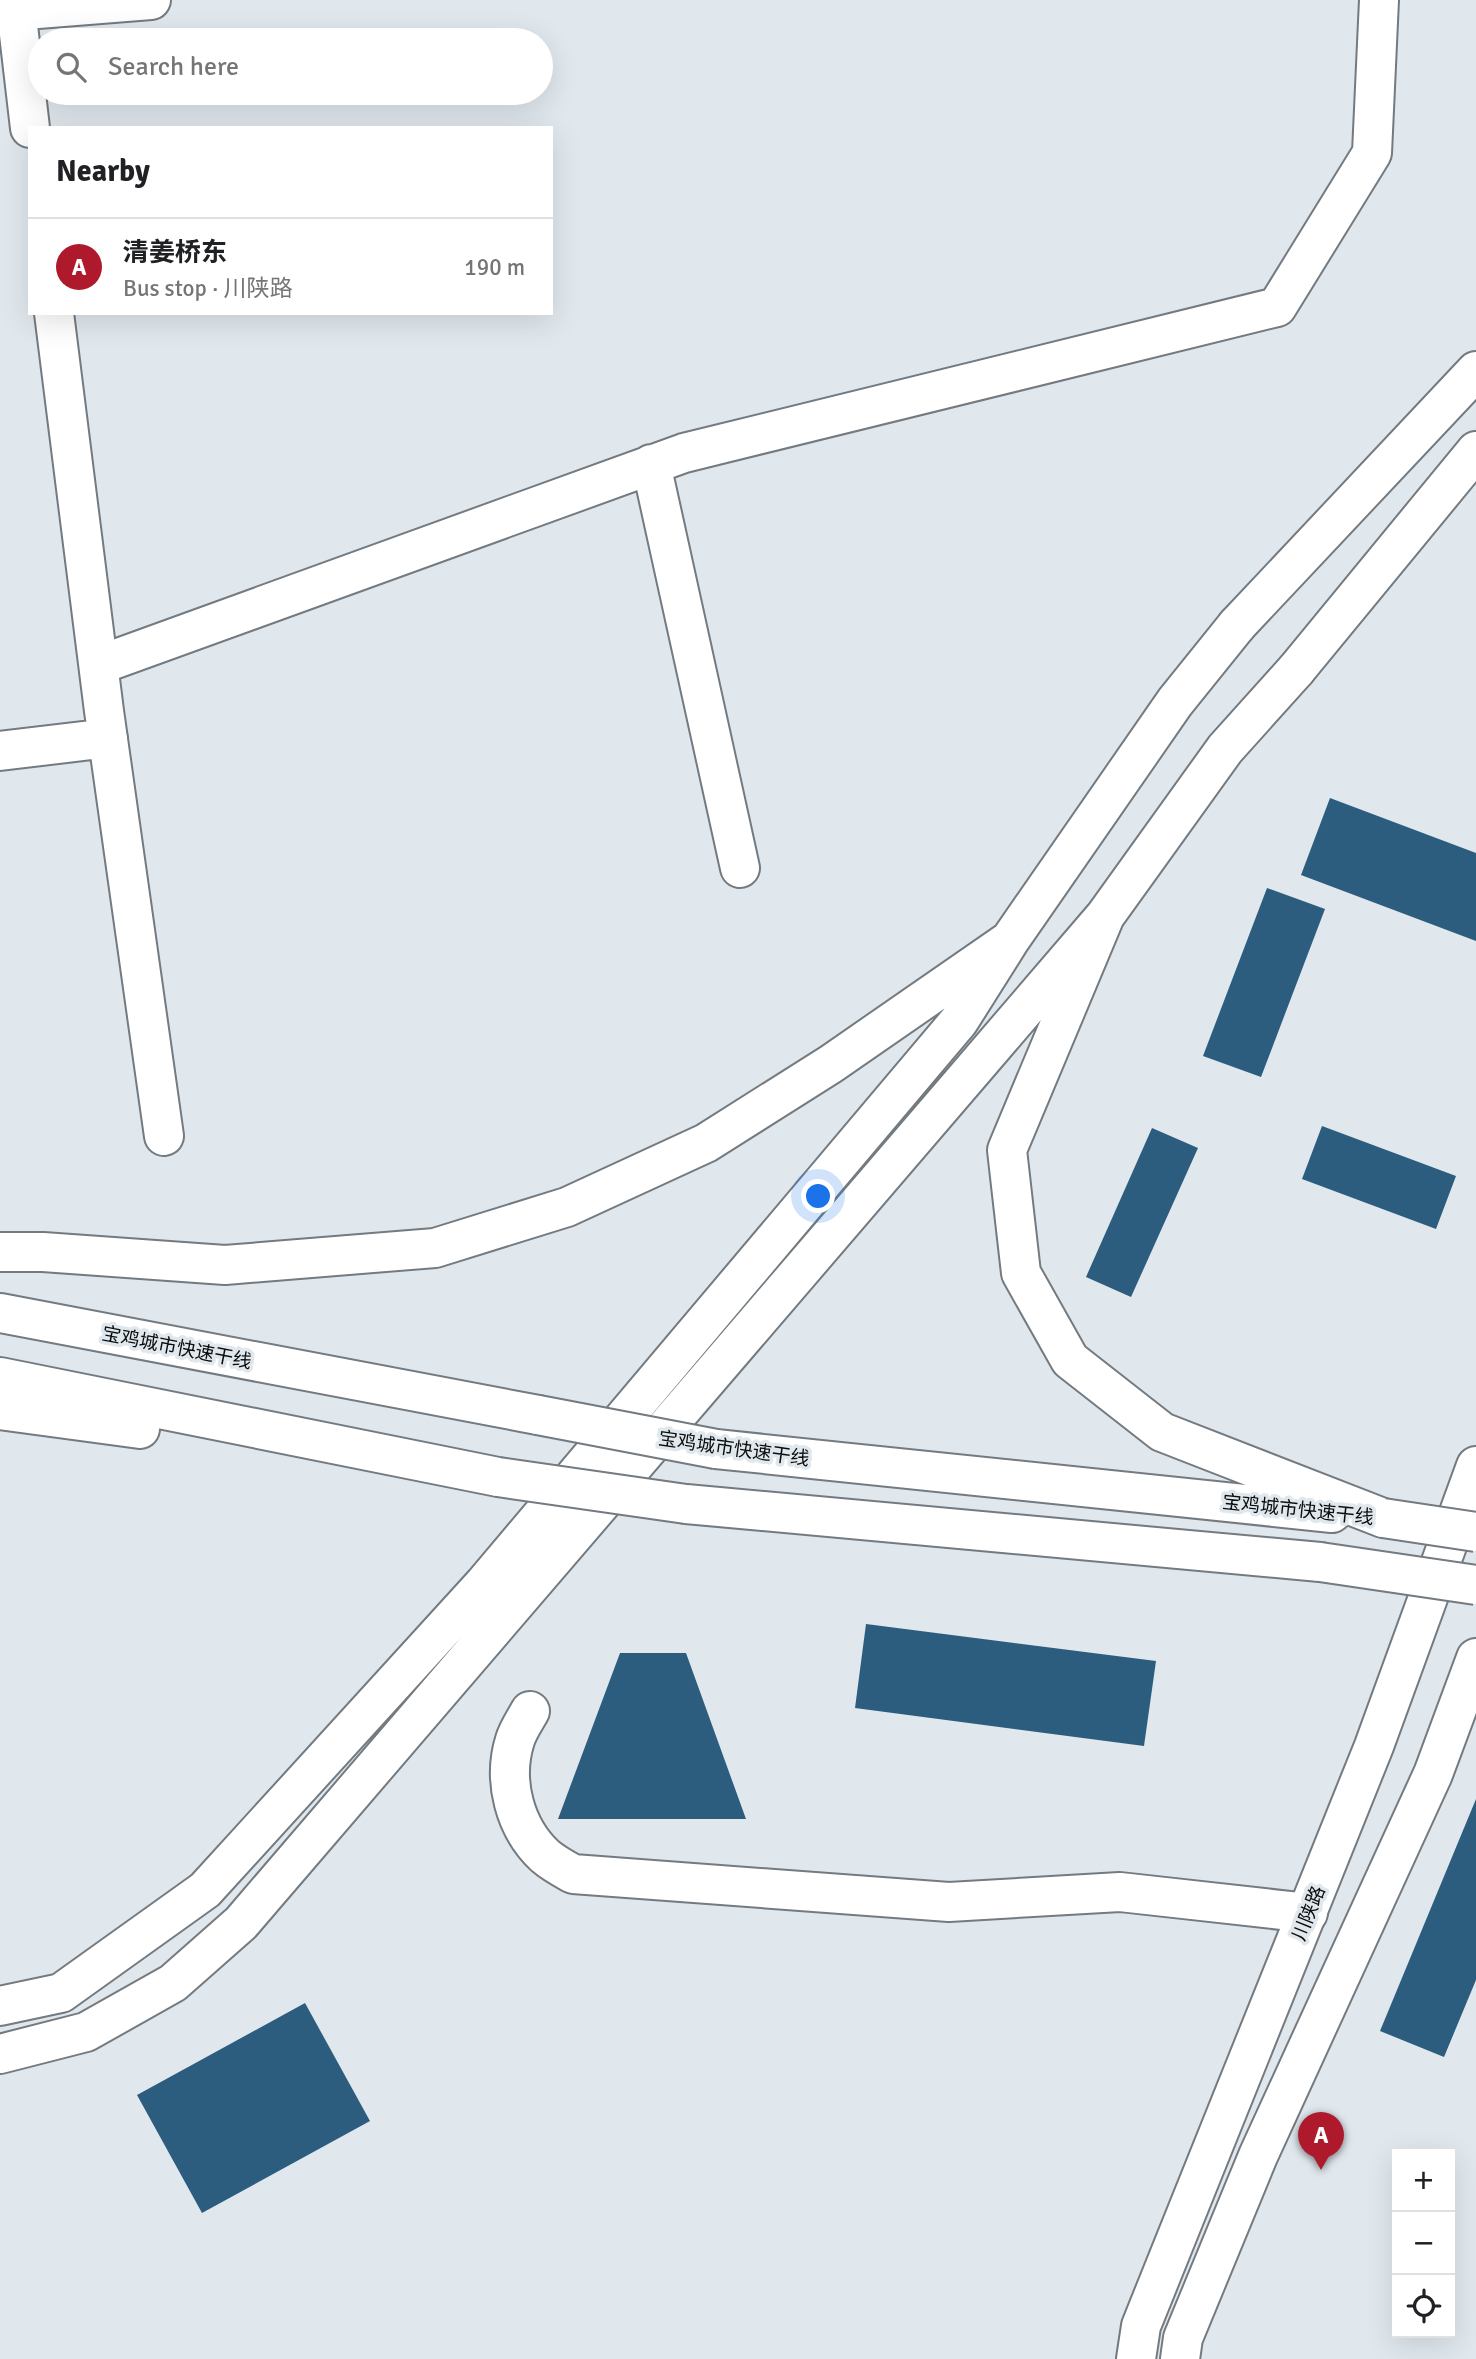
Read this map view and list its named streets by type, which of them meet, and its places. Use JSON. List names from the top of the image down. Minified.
{"streets":{"main road":["宝鸡城市快速干线","川陕路"]},"page":{"search":"Search here","heading":"Nearby","list":[{"mark":"A","name":"清姜桥东","note":"Bus stop · 川陕路","value":"190 m"}],"pins":"A","map_buttons":["+","−"]}}
